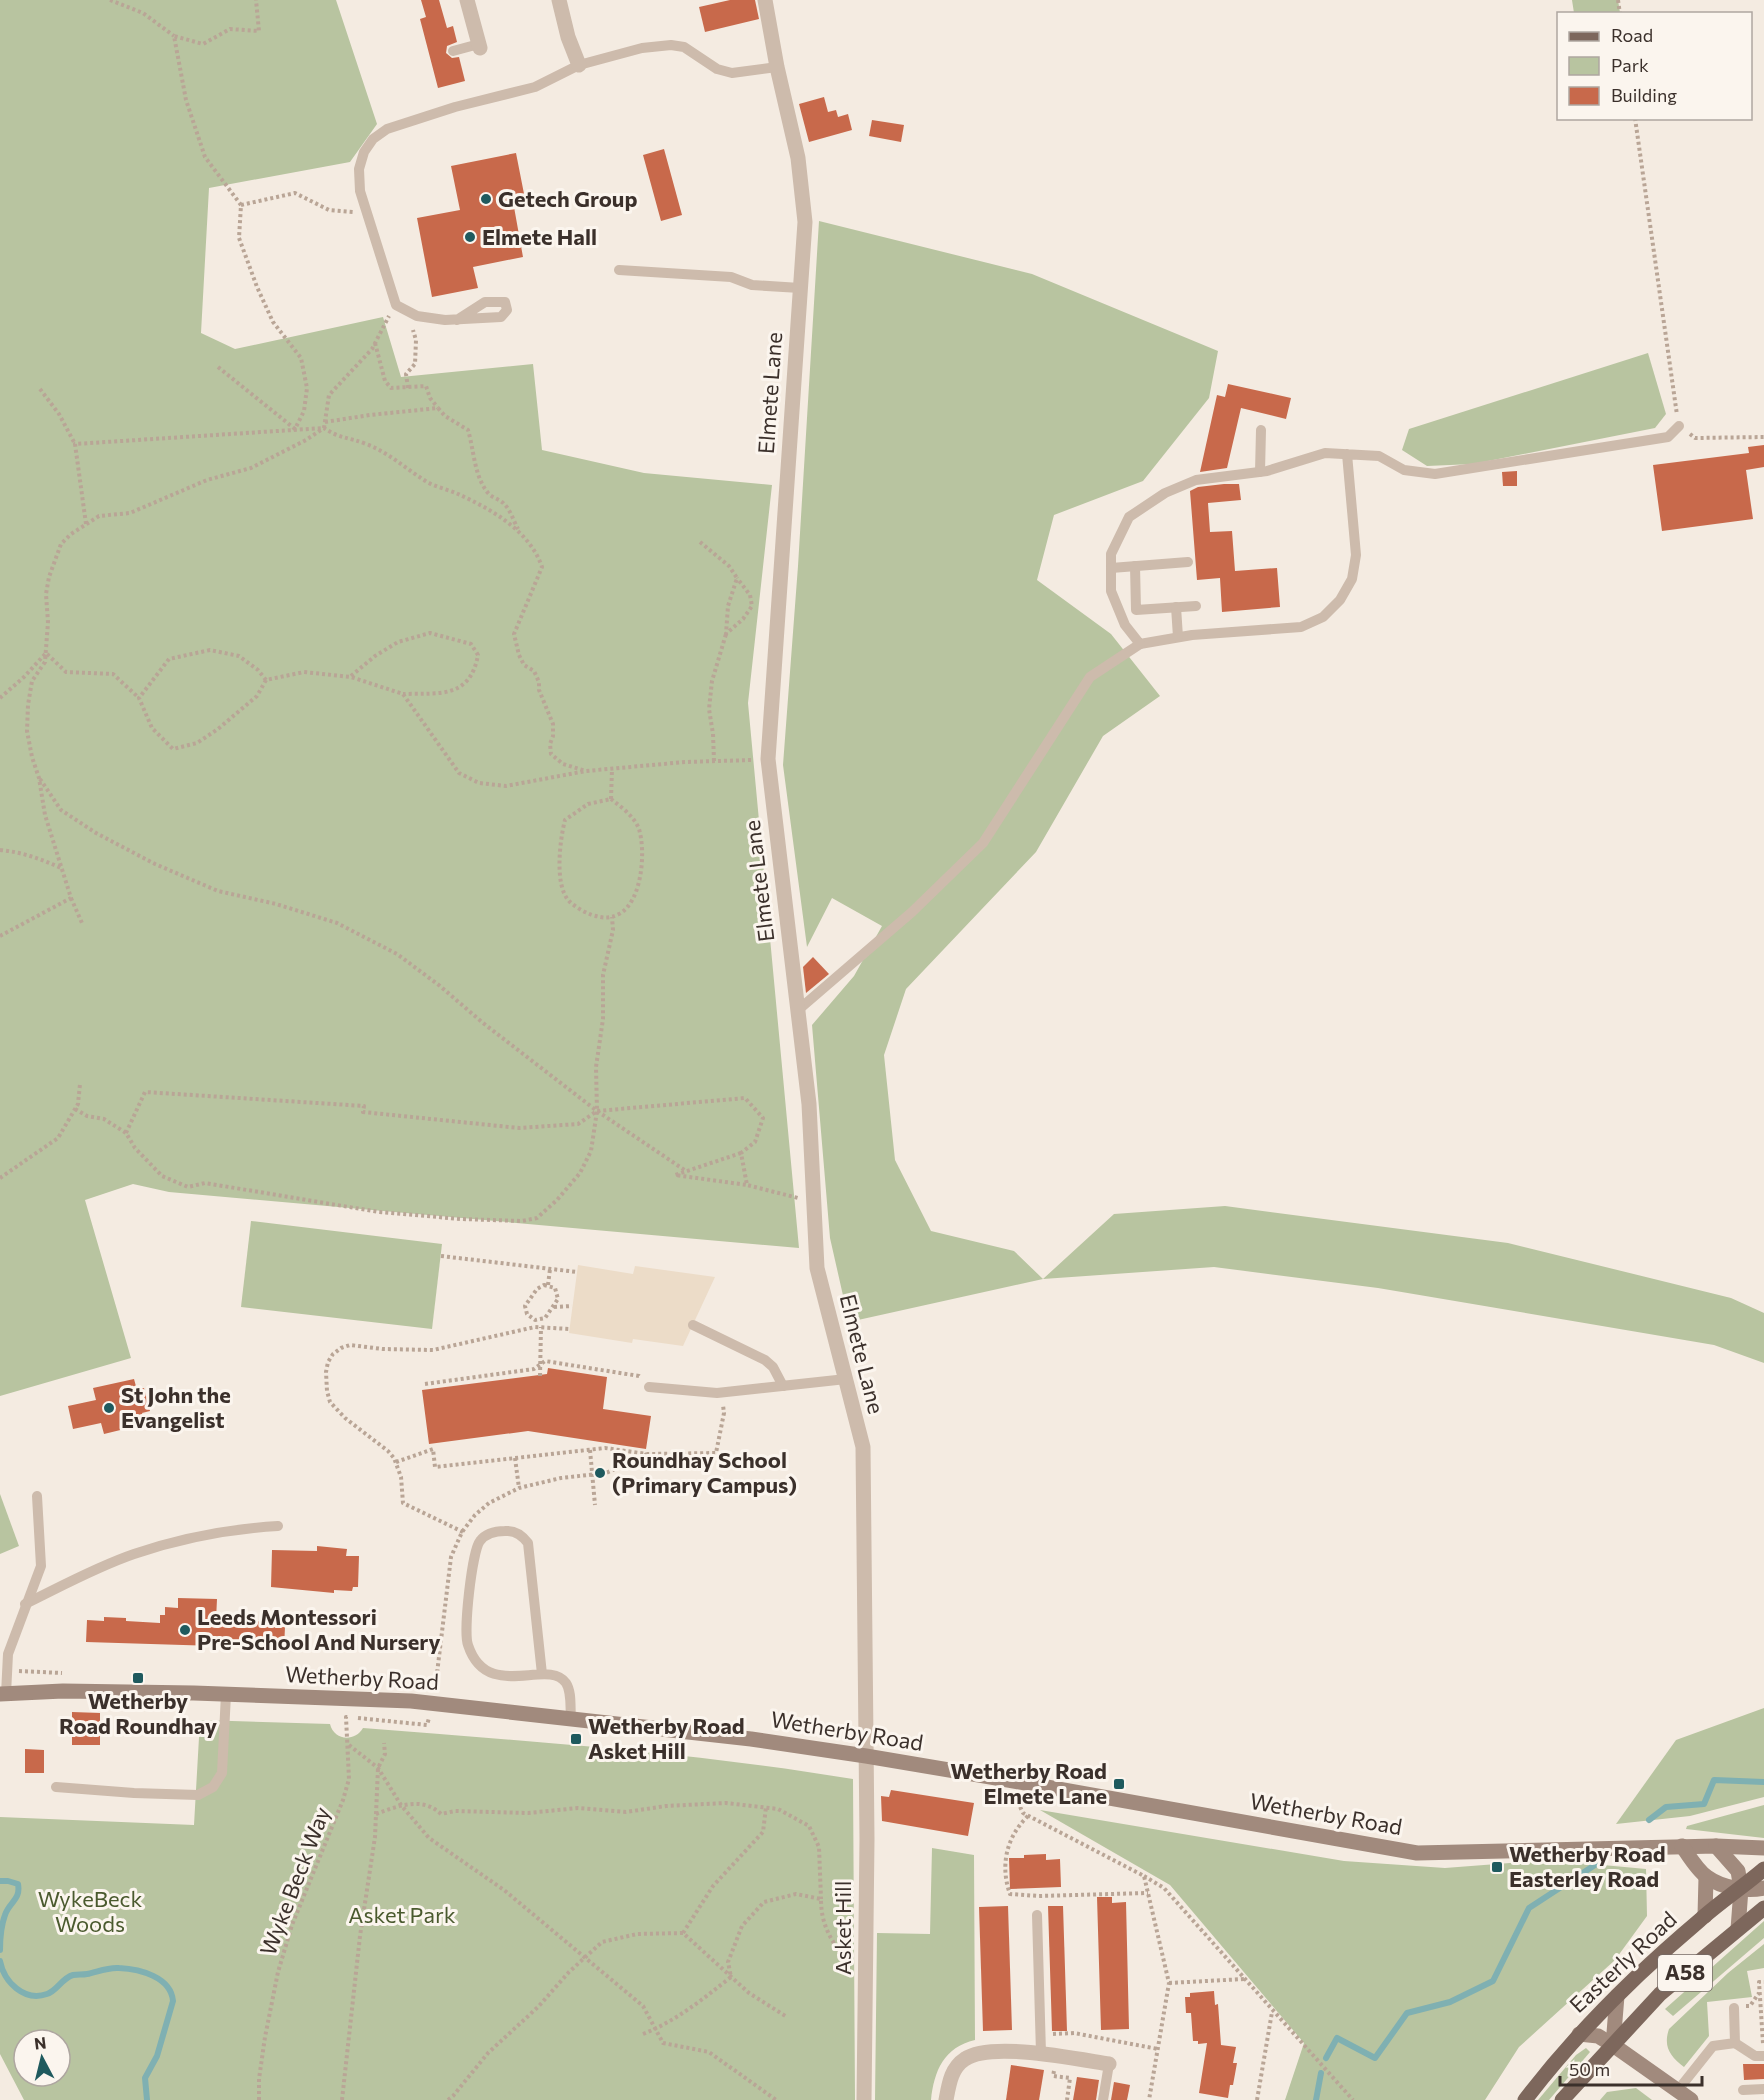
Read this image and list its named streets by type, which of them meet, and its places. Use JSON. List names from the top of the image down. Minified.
{"streets":{"main road":["Easterly Road","A58"],"street":["Elmete Lane","Wetherby Road","Asket Hill"],"path":["Wyke Beck Way"]},"crossings":[["Elmete Lane","Wetherby Road"],["Elmete Lane","Asket Hill"],["Wetherby Road","Asket Hill"]],"parks":["WykeBeck Woods","Asket Park"],"places":{"other":["Getech Group","Elmete Hall","St John the Evangelist","Roundhay School (Primary Campus)","Leeds Montessori Pre-School And Nursery"],"transit":["Wetherby Road Roundhay","Wetherby Road Asket Hill","Wetherby Road Elmete Lane","Wetherby Road Easterley Road"]},"legend":["Road","Park","Building"],"scale_bar":"50 m","north":"top"}
